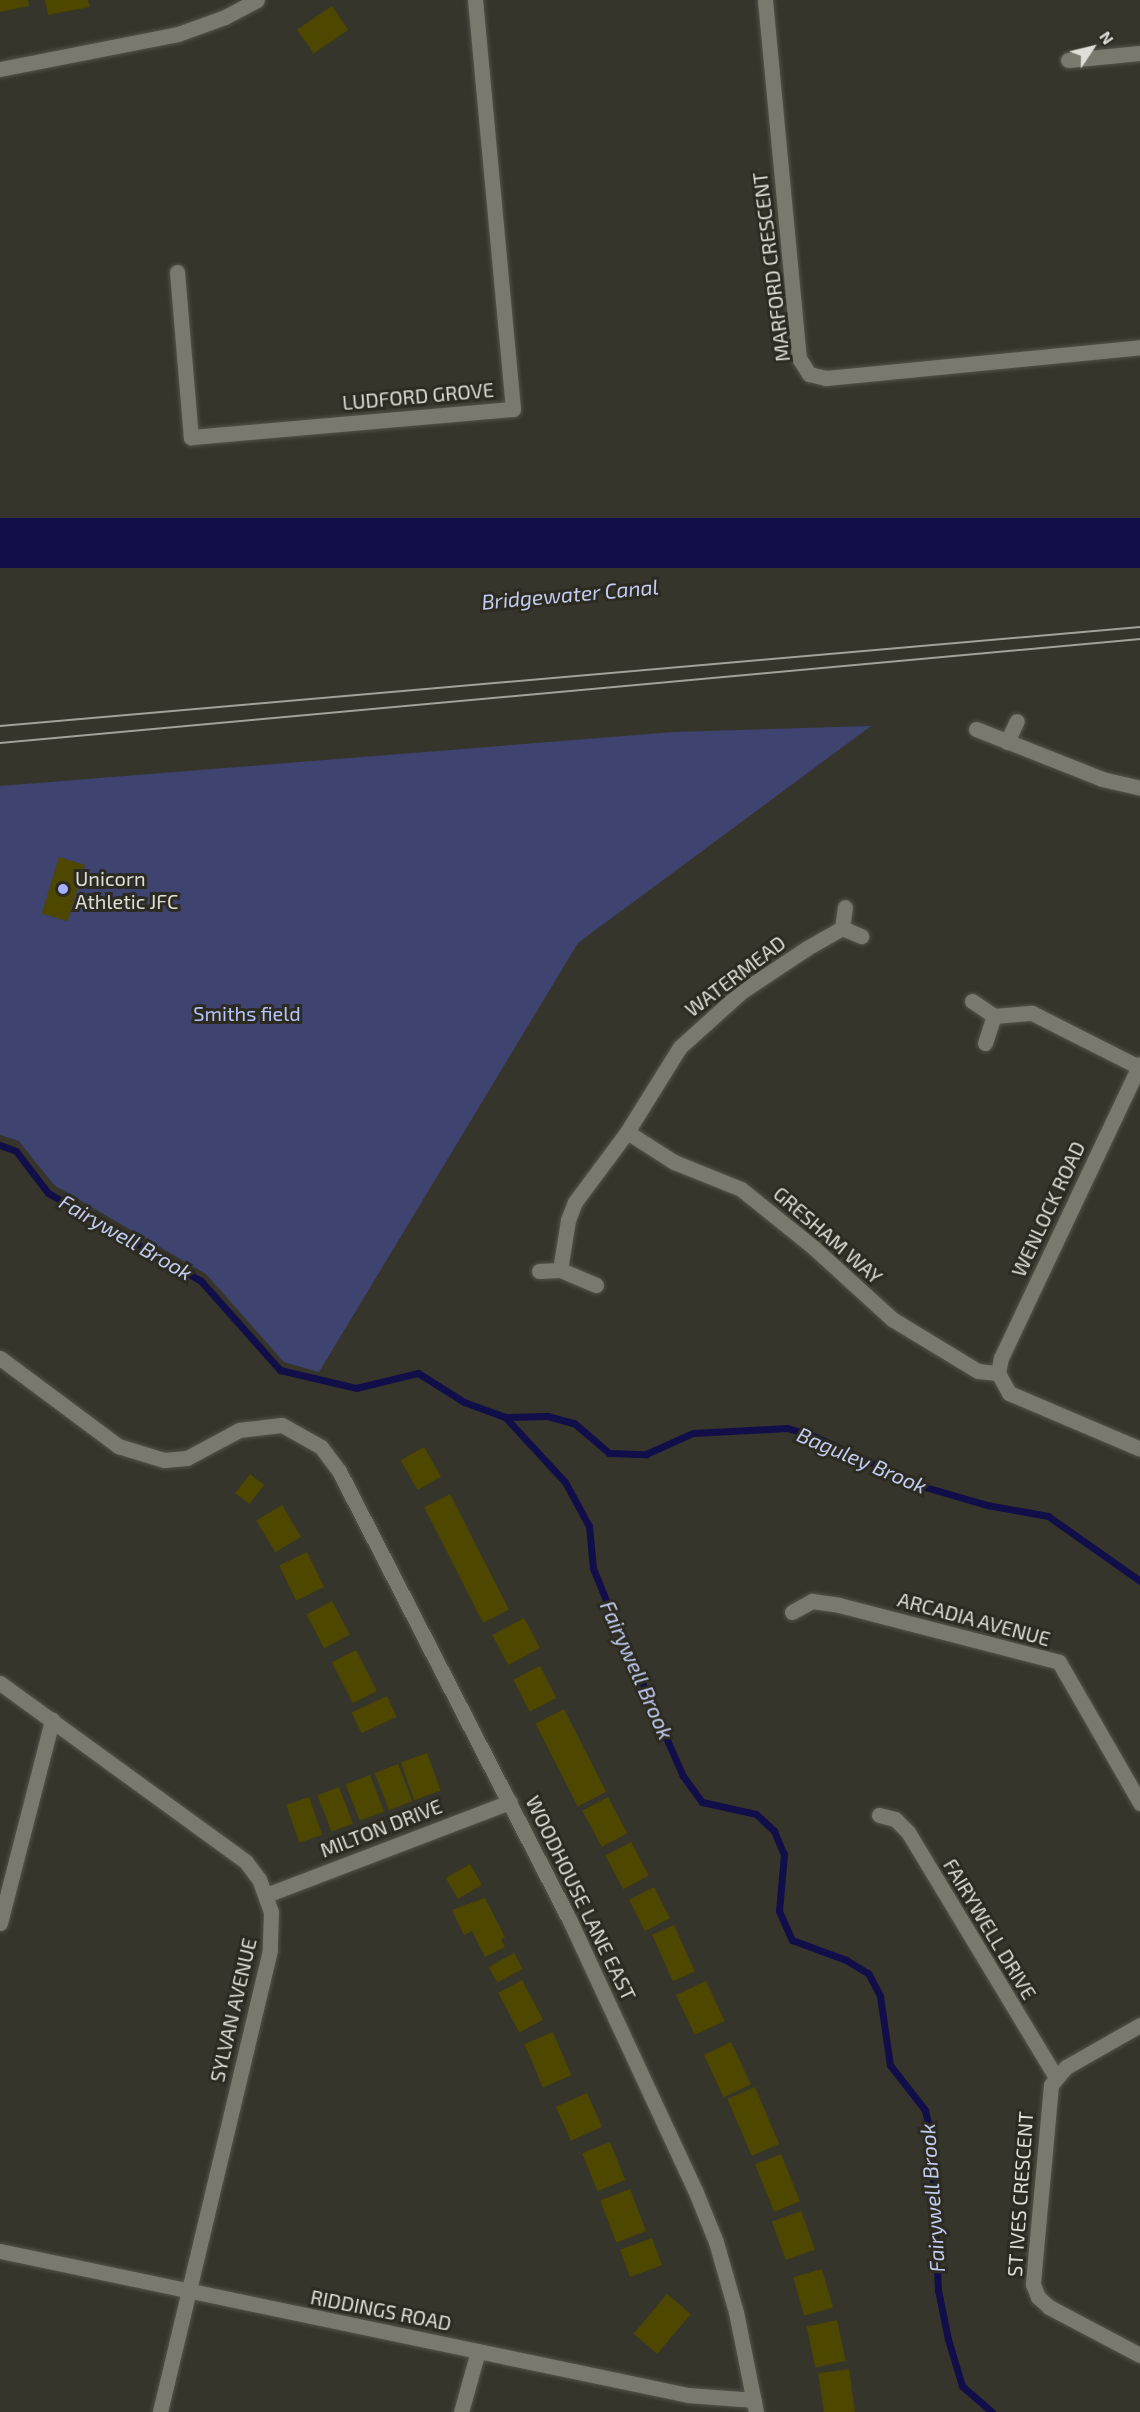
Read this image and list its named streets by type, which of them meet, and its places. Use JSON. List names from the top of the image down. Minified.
{"streets":{"street":["MARFORD CRESCENT","LUDFORD GROVE","WATERMEAD","WENLOCK ROAD","GRESHAM WAY","ARCADIA AVENUE","MILTON DRIVE","WOODHOUSE LANE EAST","FAIRYWELL DRIVE","SYLVAN AVENUE","ST IVES CRESCENT","RIDDINGS ROAD"]},"crossings":[["WATERMEAD","GRESHAM WAY"],["WENLOCK ROAD","GRESHAM WAY"],["MILTON DRIVE","WOODHOUSE LANE EAST"],["MILTON DRIVE","SYLVAN AVENUE"],["WOODHOUSE LANE EAST","RIDDINGS ROAD"],["FAIRYWELL DRIVE","ST IVES CRESCENT"],["SYLVAN AVENUE","RIDDINGS ROAD"]],"water":["Bridgewater Canal","Fairywell Brook","Baguley Brook"],"parks":["Smiths field"],"places":["Unicorn Athletic JFC"],"north":"top right"}
